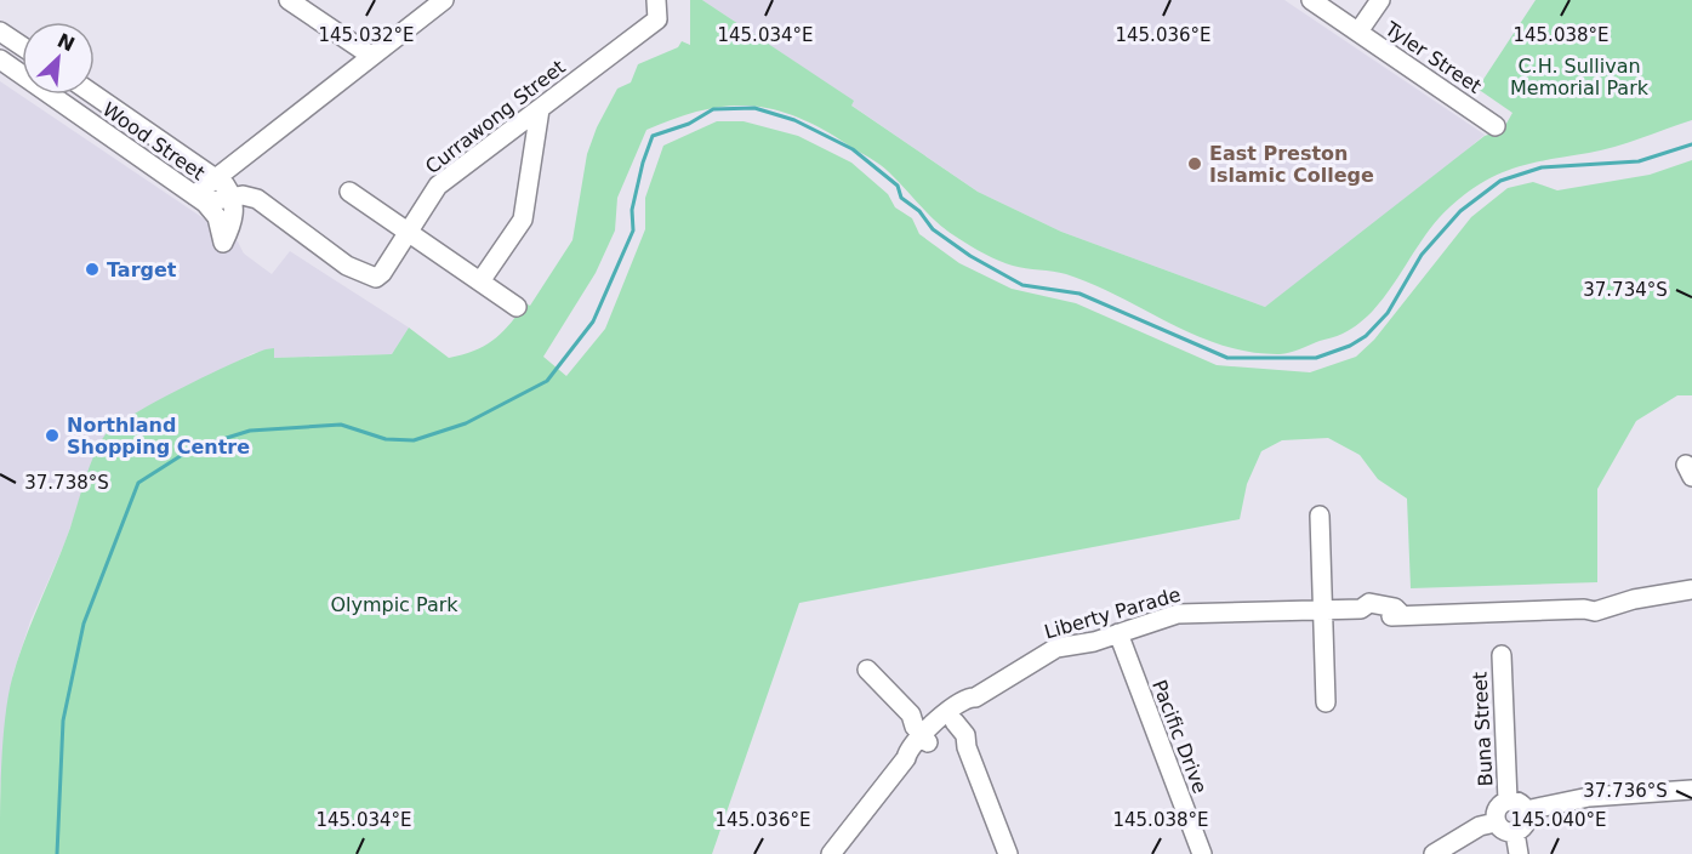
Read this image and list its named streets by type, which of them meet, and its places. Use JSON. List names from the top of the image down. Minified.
{"streets":{"street":["Tyler Street","Currawong Street","Wood Street","Liberty Parade","Buna Street","Pacific Drive"]},"crossings":[["Currawong Street","Wood Street"],["Liberty Parade","Pacific Drive"]],"parks":["C.H. Sullivan Memorial Park","Olympic Park"],"places":["East Preston Islamic College","Target","Northland Shopping Centre"],"north":"top right","coordinates":["145.032°E","145.034°E","145.036°E","145.038°E","37.734°S","37.738°S","37.736°S","145.040°E"]}
